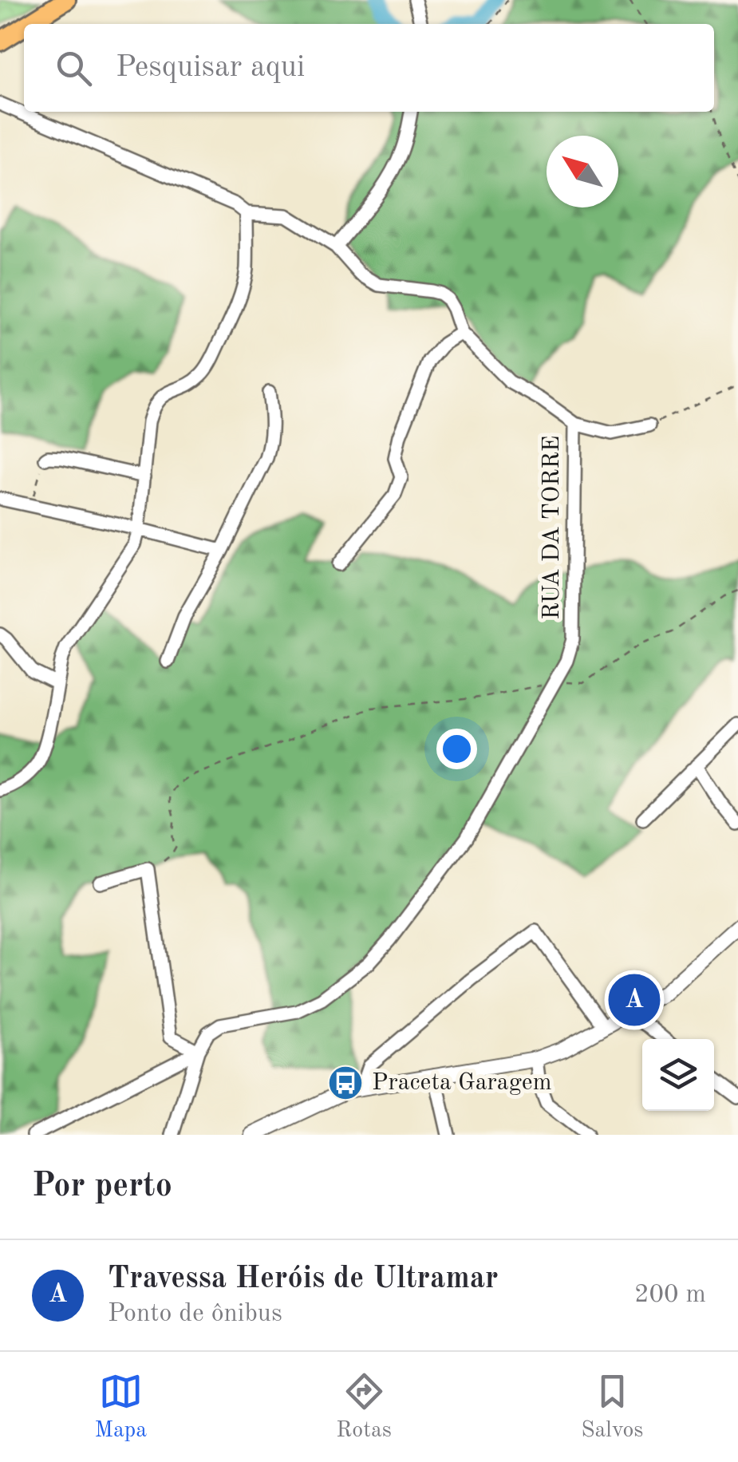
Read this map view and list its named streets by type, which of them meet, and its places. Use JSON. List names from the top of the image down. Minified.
{"streets":{"street":["RUA DA TORRE"]},"places":{"bus stop":["Praceta Garagem"]},"north":"top left","page":{"search":"Pesquisar aqui","pins":"A","heading":"Por perto","list":[{"mark":"A","name":"Travessa Heróis de Ultramar","note":"Ponto de ônibus","value":"200 m"}],"nav":["Mapa","Rotas","Salvos"]}}
